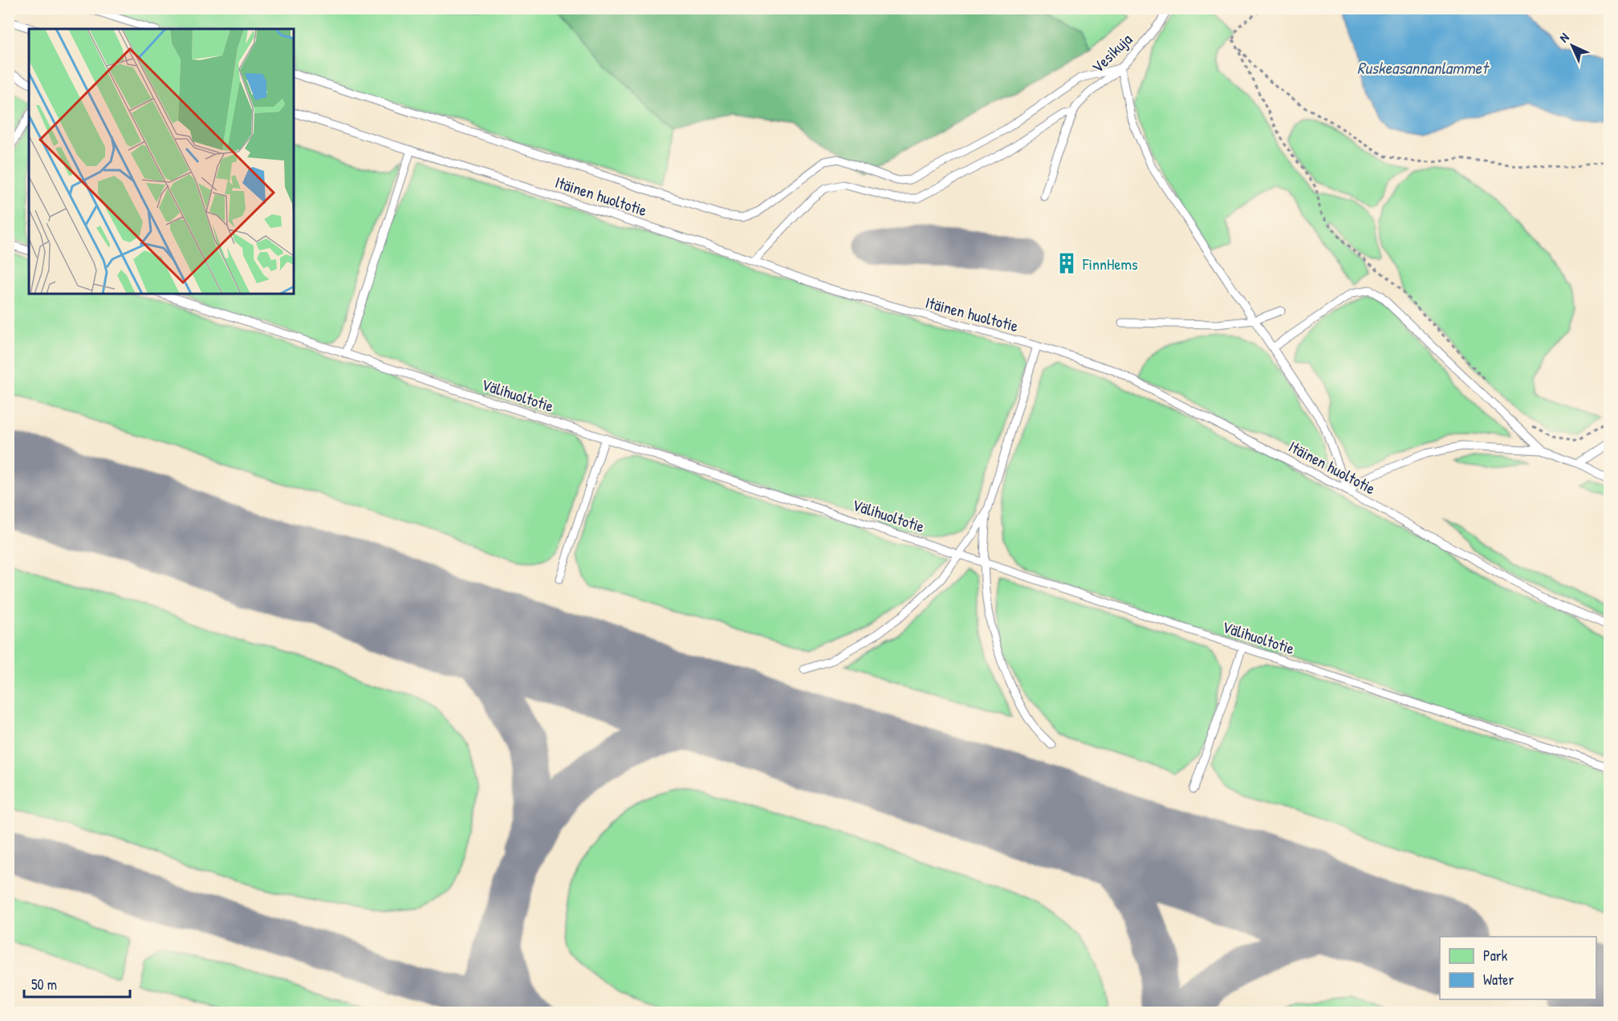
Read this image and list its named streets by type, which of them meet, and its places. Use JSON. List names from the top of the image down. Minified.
{"streets":{"lane":["Vesikuja","Itäinen huoltotie","Välihuoltotie"]},"water":["Ruskeasannanlammet"],"places":{"building":["FinnHems"]},"legend":["Park","Water"],"scale_bar":"50 m","north":"top left"}
